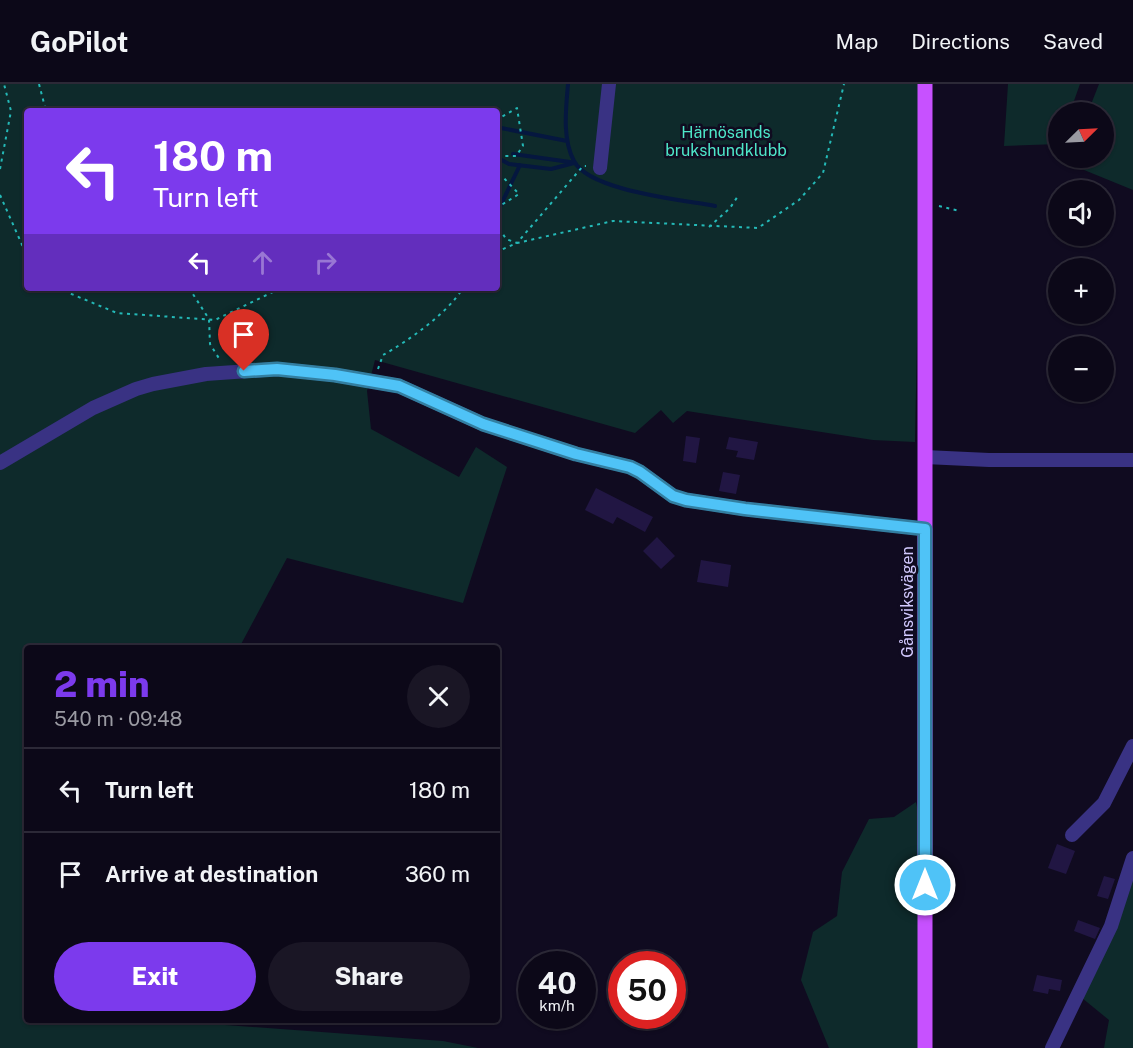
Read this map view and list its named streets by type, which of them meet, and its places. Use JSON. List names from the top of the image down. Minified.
{"streets":{"main road":["Gånsviksvägen"]},"parks":["Härnösands brukshundklubb"],"north":"top right","page":{"header":"GoPilot","nav":["Map","Directions","Saved"],"map_buttons":["+","−"],"turn":["180 m","Turn left"],"heading":["2 min","540 m · 09:48"],"list":[{"name":"Turn left","value":"180 m"},{"name":"Arrive at destination","value":"360 m"}],"buttons":["Exit","Share"],"speed":"40 km/h","limit":"50"}}
